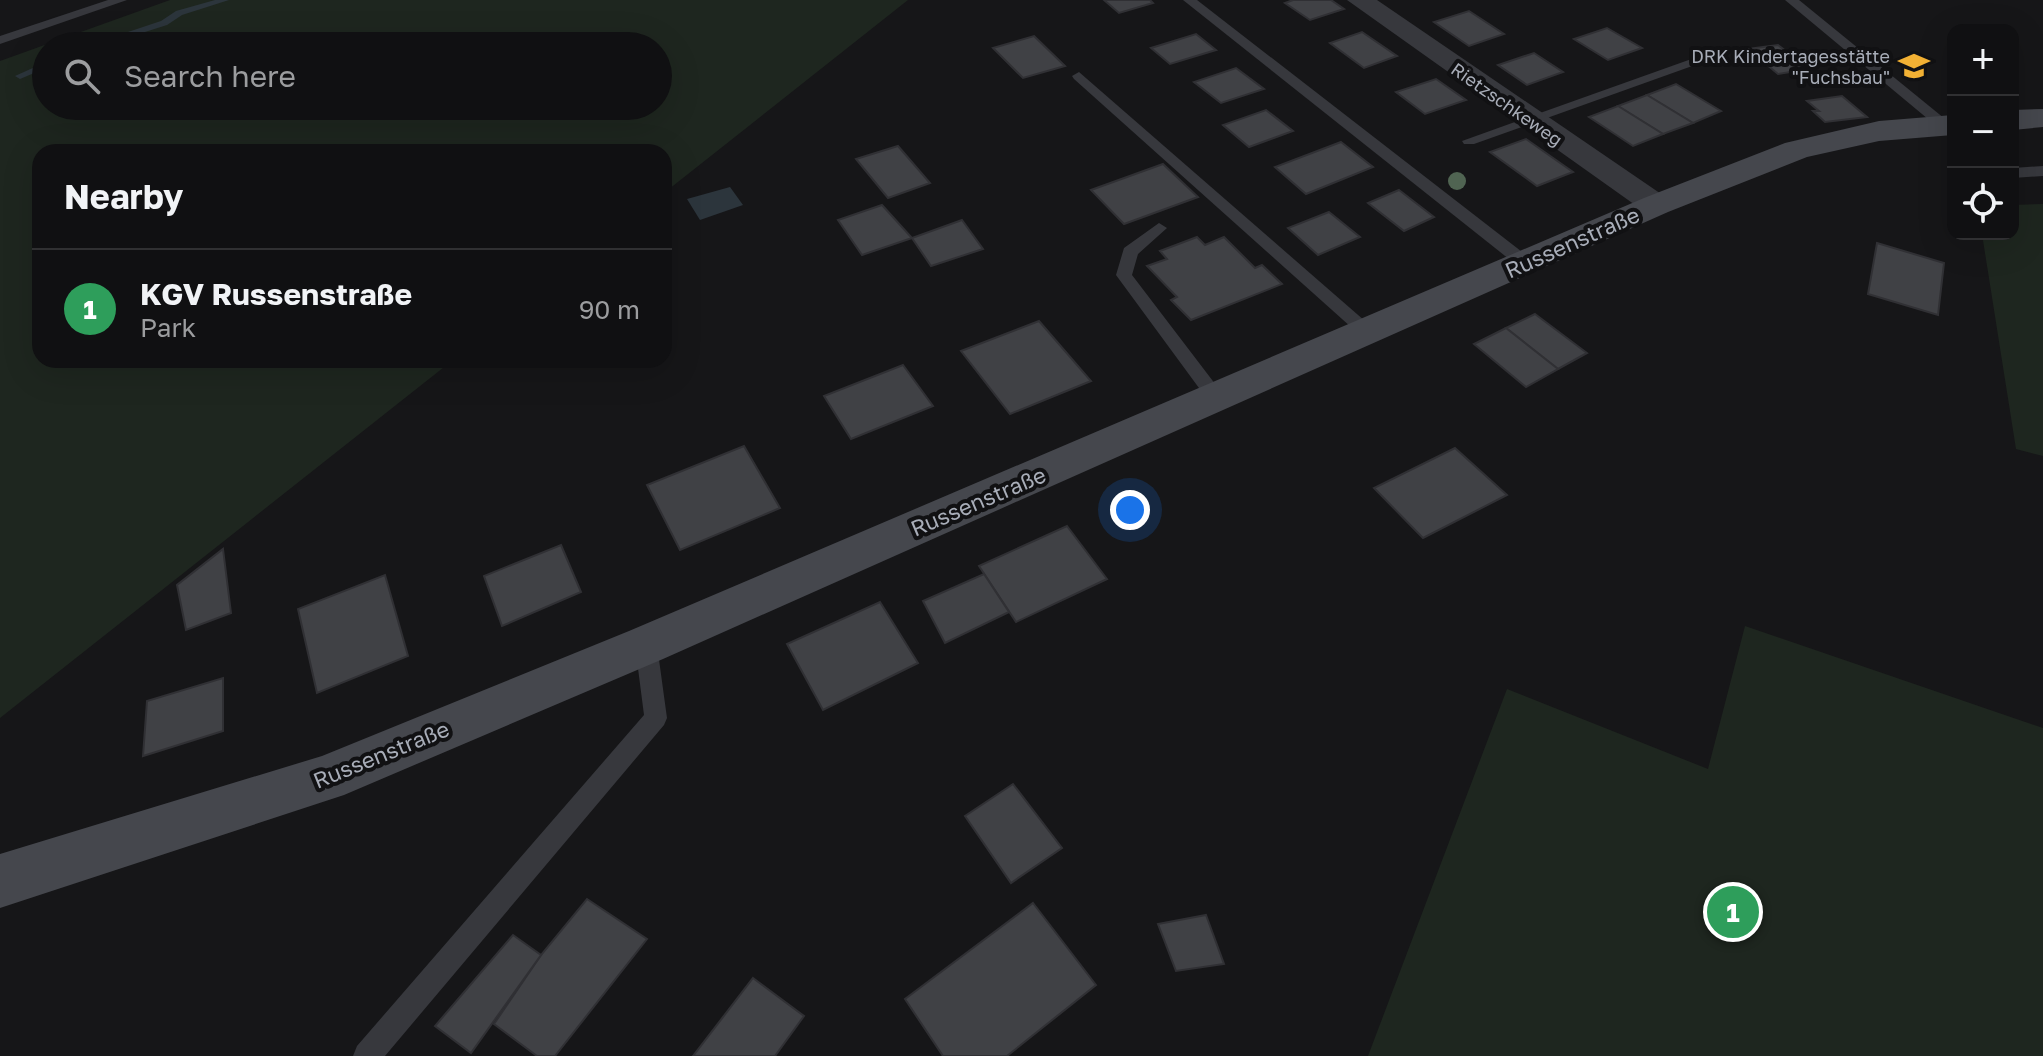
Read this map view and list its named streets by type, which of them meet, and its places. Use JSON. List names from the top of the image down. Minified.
{"streets":{"street":["Rietzschkeweg","Russenstraße"]},"crossings":[["Rietzschkeweg","Russenstraße"]],"places":{"school or university":["DRK Kindertagesstätte \"Fuchsbau\""]},"page":{"map_buttons":["+","−"],"search":"Search here","heading":"Nearby","list":[{"mark":"1","name":"KGV Russenstraße","note":"Park","value":"90 m"}],"pins":"1"}}
